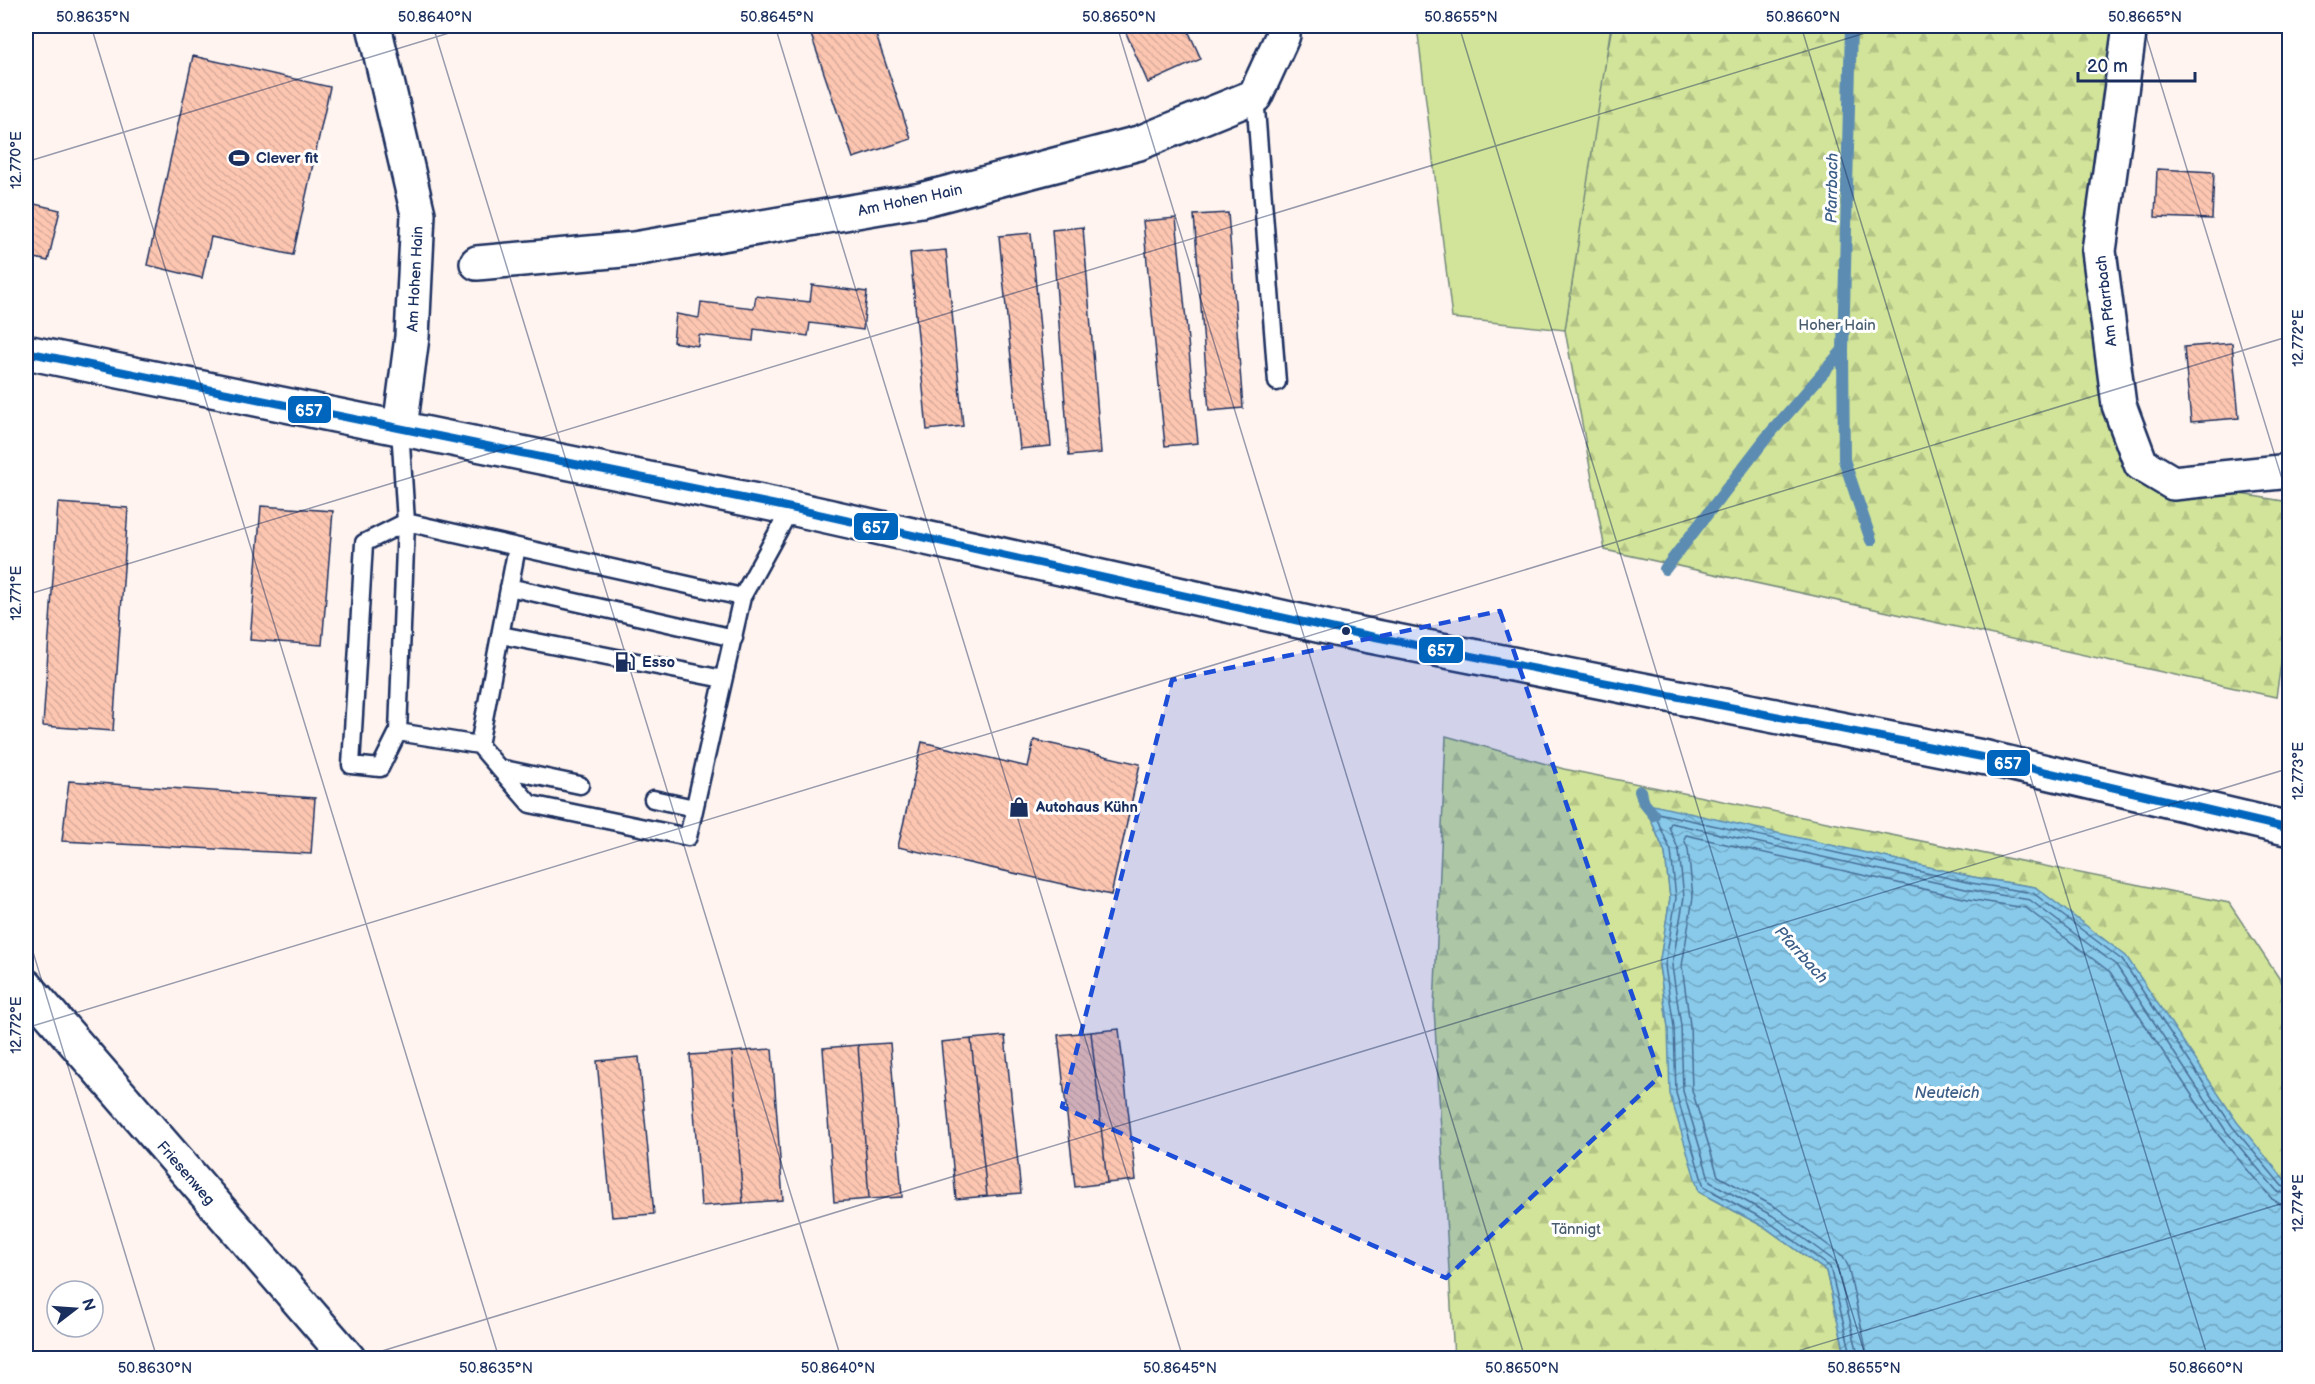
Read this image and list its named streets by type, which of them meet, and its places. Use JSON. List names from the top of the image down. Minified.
{"streets":{"street":["Am Hohen Hain","Am Pfarrbach","Friesenweg"]},"water":["Pfarrbach","Neuteich"],"parks":["Hoher Hain","Tännigt"],"places":{"sports":["Clever fit"],"fuel station":["Esso"],"shop":["Autohaus Kühn"]},"lines":["transit line 657"],"scale_bar":"20 m","north":"right","coordinates":["50.8635°N","50.8640°N","50.8645°N","50.8650°N","50.8655°N","50.8660°N","50.8665°N","12.770°E","12.772°E","12.771°E","12.773°E","12.774°E","50.8630°N"]}
